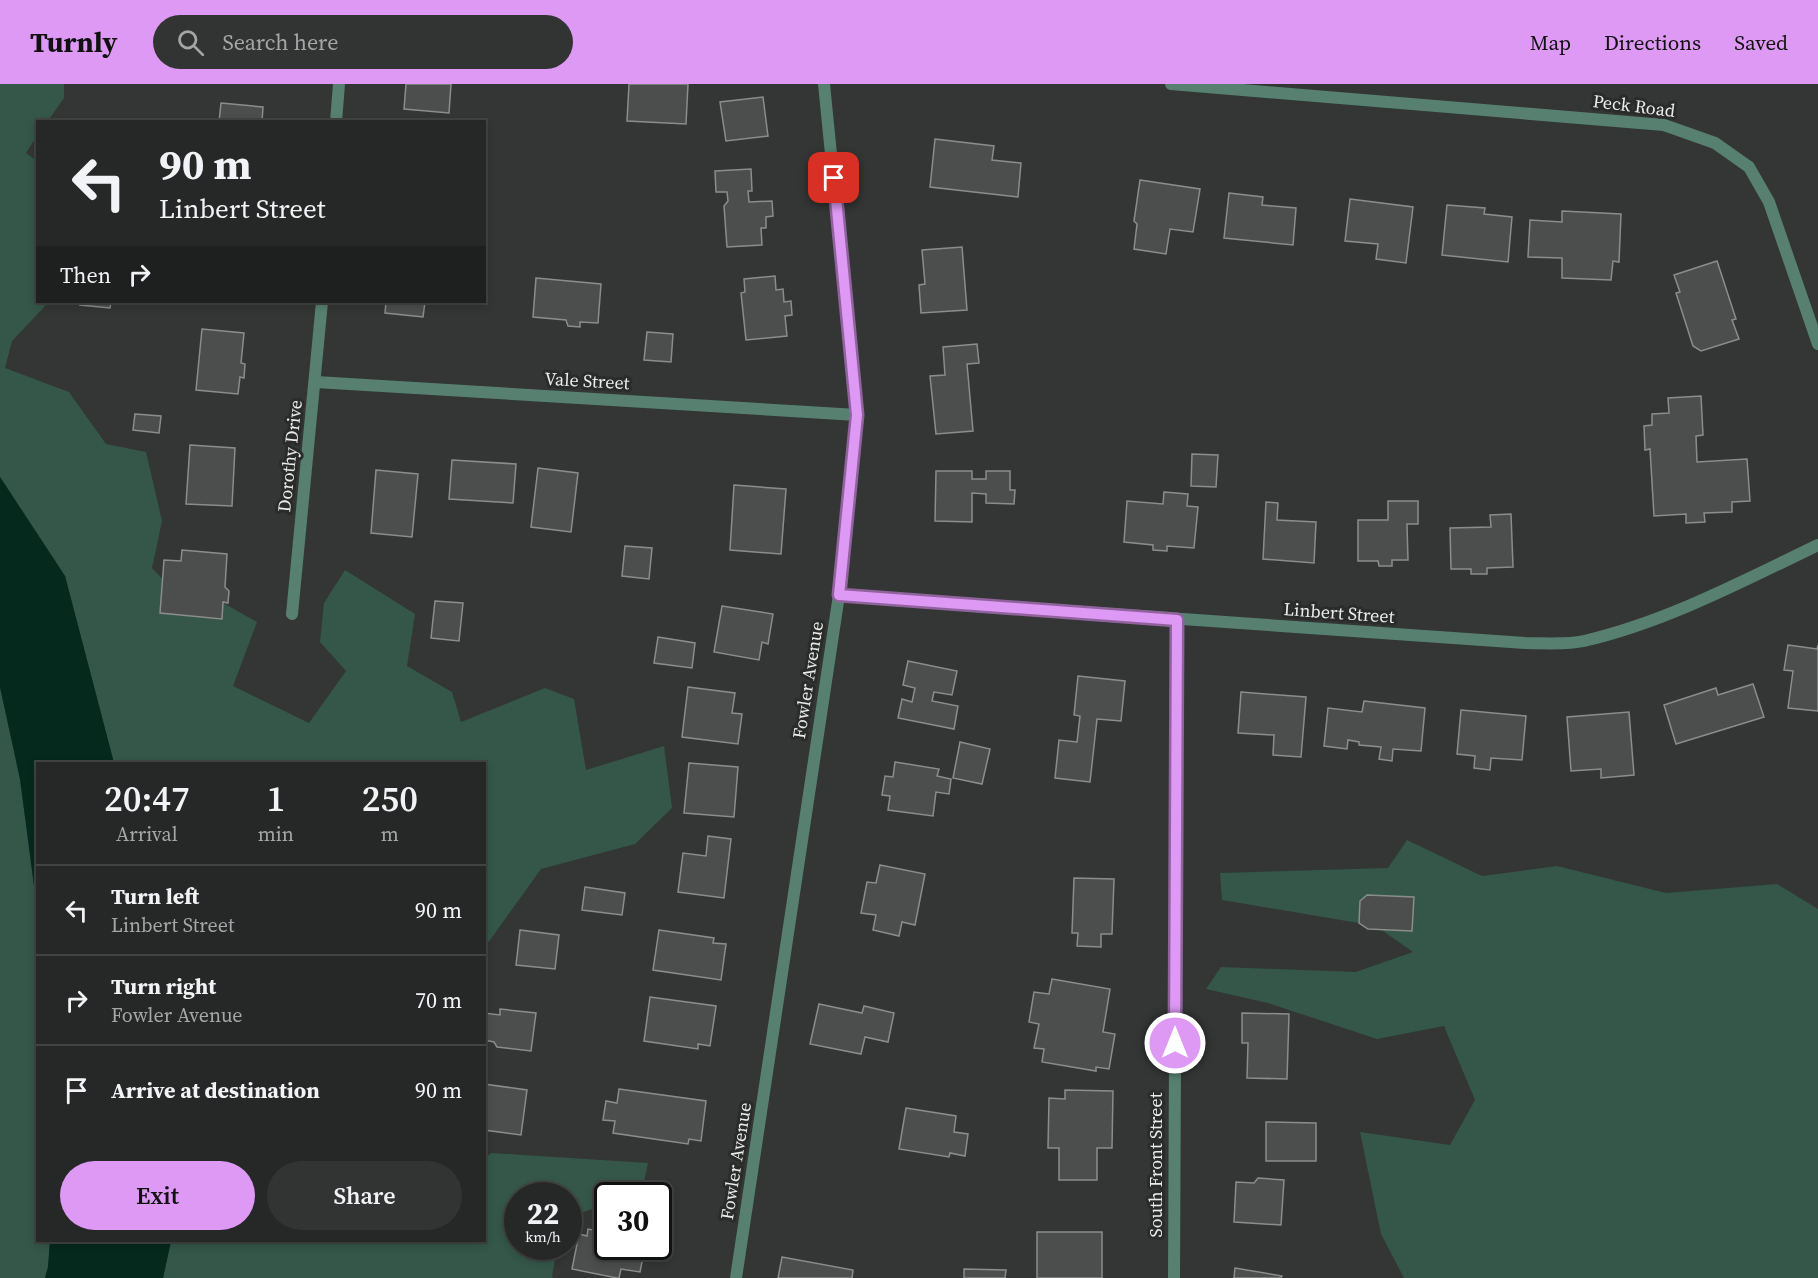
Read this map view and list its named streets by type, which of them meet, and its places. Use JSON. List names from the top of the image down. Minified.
{"streets":{"street":["Peck Road","Vale Street","Dorothy Drive","Linbert Street","Fowler Avenue","South Front Street"]},"crossings":[["Vale Street","Dorothy Drive"],["Vale Street","Fowler Avenue"],["Linbert Street","Fowler Avenue"],["Linbert Street","South Front Street"]],"page":{"header":"Turnly","search":"Search here","nav":["Map","Directions","Saved"],"turn":["90 m","Linbert Street"],"then":"Then","eta":["20:47","Arrival","1","min","250","m"],"list":[{"name":"Turn left","note":"Linbert Street","value":"90 m"},{"name":"Turn right","note":"Fowler Avenue","value":"70 m"},{"name":"Arrive at destination","value":"90 m"}],"buttons":["Exit","Share"],"speed":"22 km/h","limit":"30"}}
